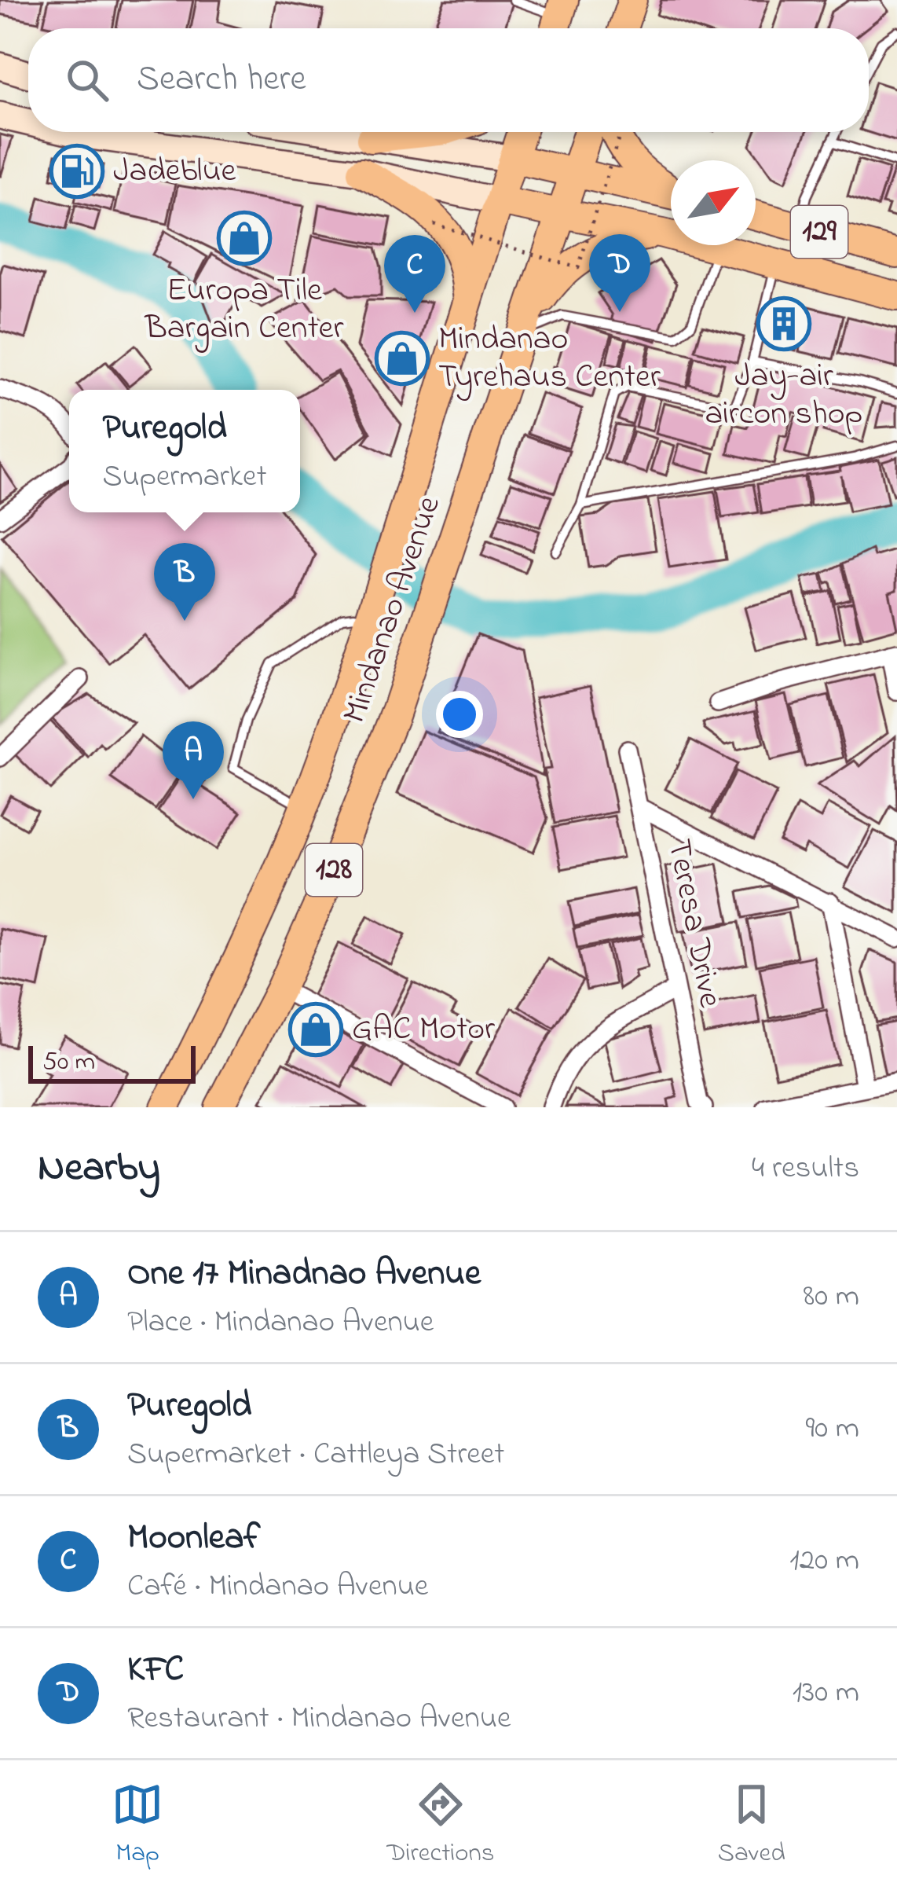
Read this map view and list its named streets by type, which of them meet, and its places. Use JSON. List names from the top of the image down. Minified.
{"streets":{"main road":["129","Mindanao Avenue","128"],"street":["Teresa Drive"]},"crossings":[["129","Mindanao Avenue"]],"places":{"fuel station":["Jadeblue"],"shop":["Europa Tile Bargain Center","Mindanao Tyrehaus Center","GAC Motor"],"building":["Jay-air aircon shop"]},"scale_bar":"50 m","north":"top right","page":{"search":"Search here","pins":["D","C","B","A"],"popup":["Puregold","Supermarket"],"scale":"50 m","heading":["Nearby","4 results"],"list":[{"mark":"A","name":"One 17 Minadnao Avenue","note":"Place · Mindanao Avenue","value":"80 m"},{"mark":"B","name":"Puregold","note":"Supermarket · Cattleya Street","value":"90 m"},{"mark":"C","name":"Moonleaf","note":"Café · Mindanao Avenue","value":"120 m"},{"mark":"D","name":"KFC","note":"Restaurant · Mindanao Avenue","value":"130 m"}],"nav":["Map","Directions","Saved"]}}
